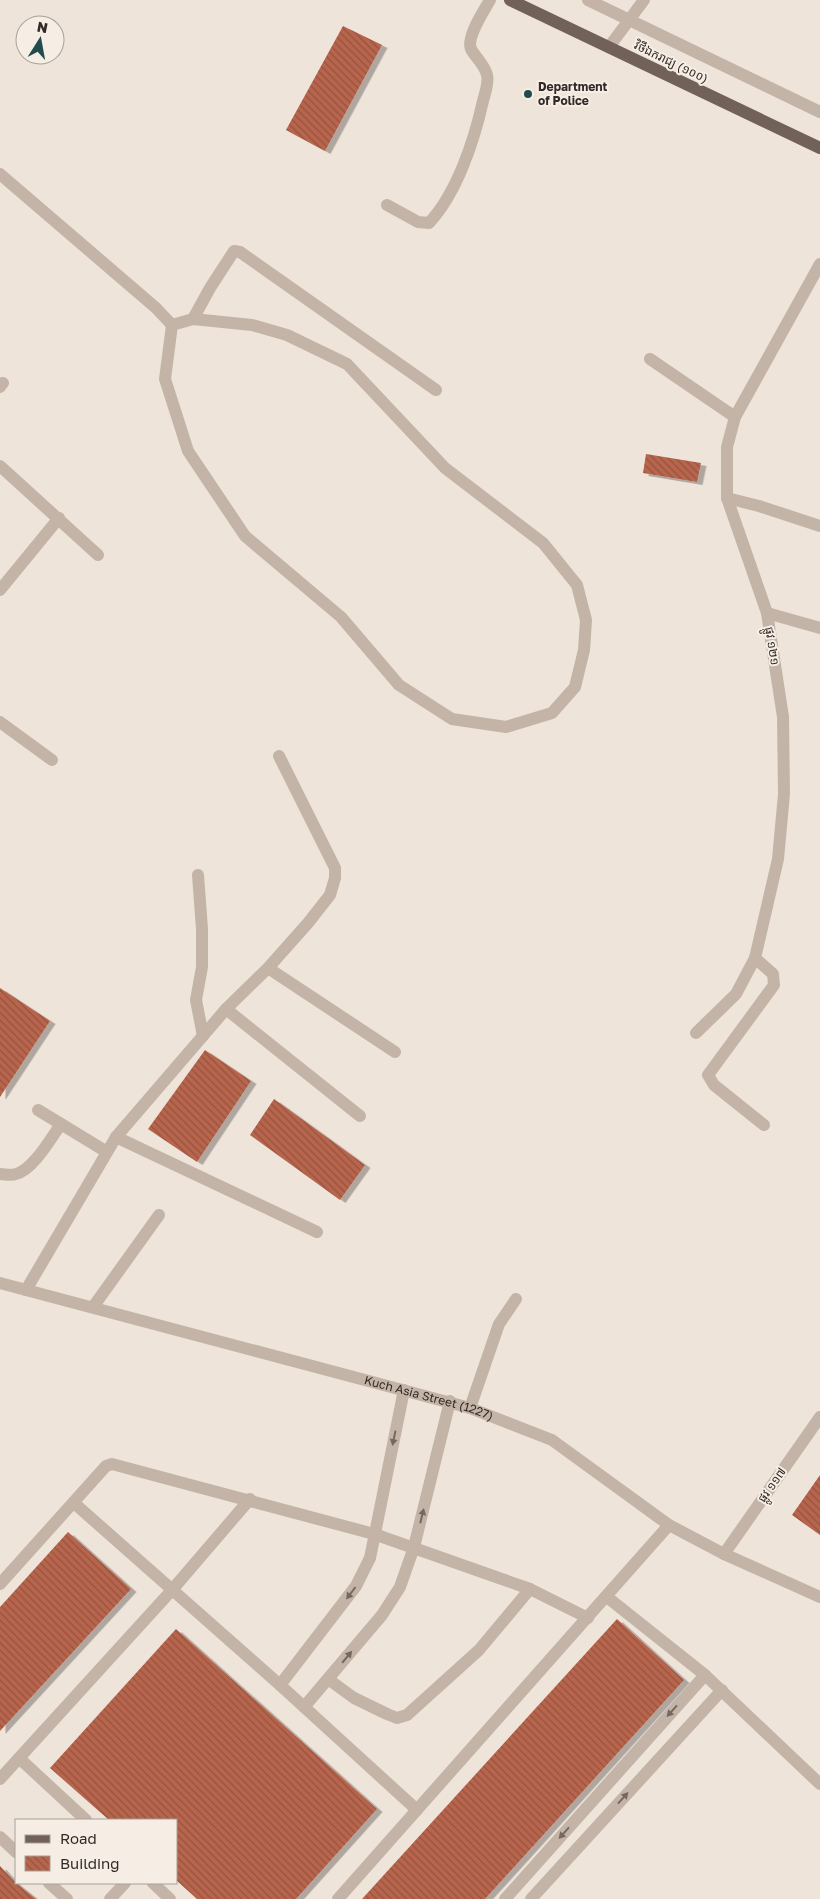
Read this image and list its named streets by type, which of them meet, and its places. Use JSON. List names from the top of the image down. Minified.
{"streets":{"main road":["វិថីឯករាជ្យ (១០០)"],"street":["ផ្លូវ ១២១","Kuch Asia Street (1227)","ផ្លូវ ១១៧"]},"crossings":[["Kuch Asia Street (1227)","ផ្លូវ ១១៧"]],"places":["Department of Police"],"legend":["Road","Building"],"north":"top"}
